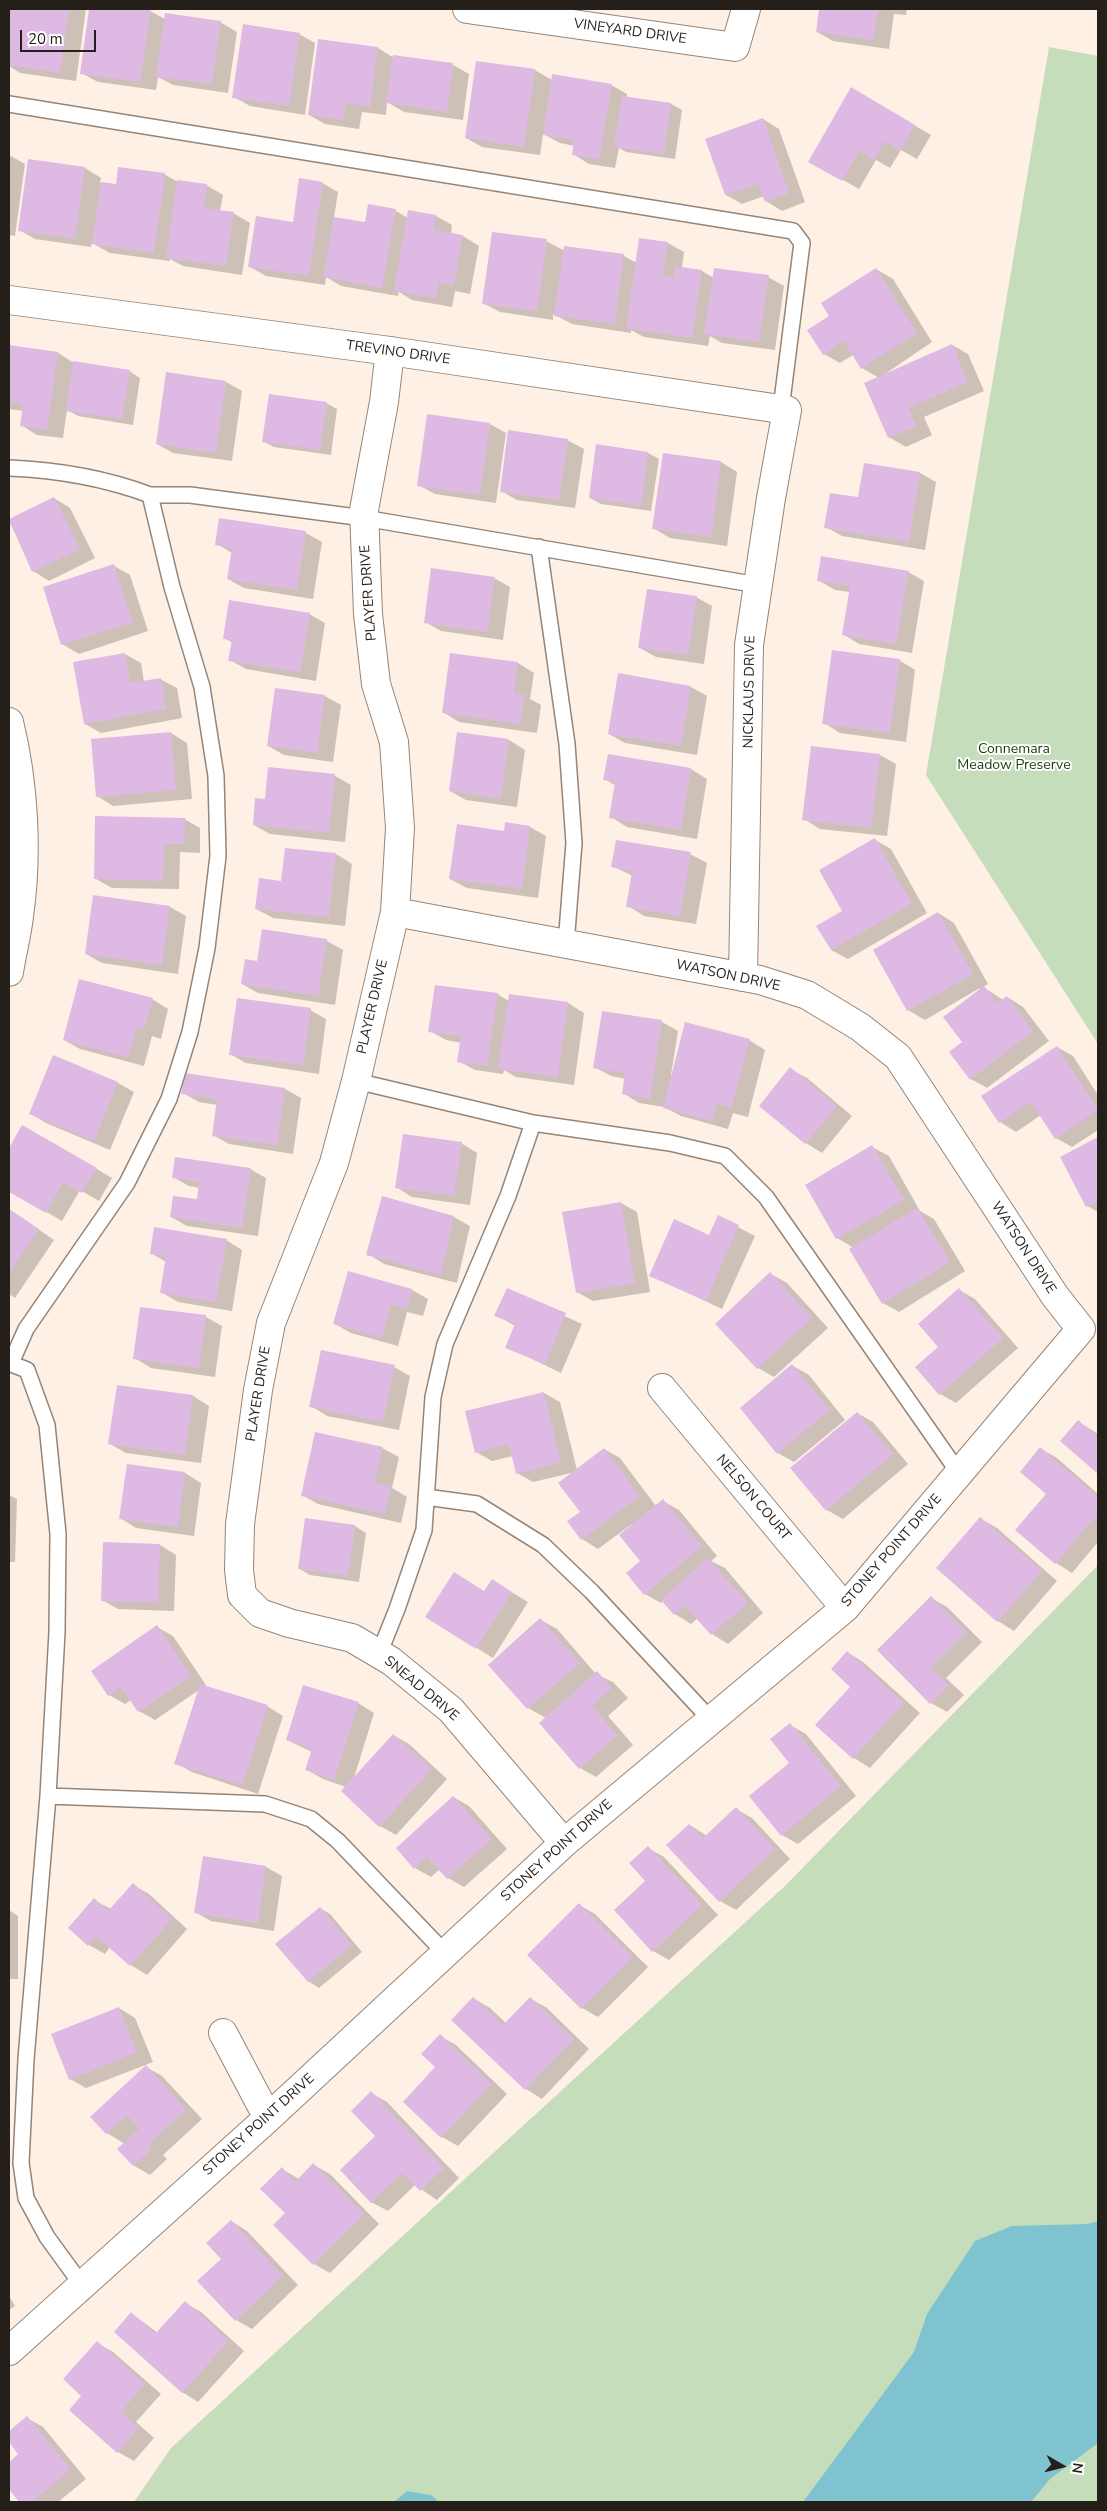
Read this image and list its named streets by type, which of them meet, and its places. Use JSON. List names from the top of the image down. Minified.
{"streets":{"street":["VINEYARD DRIVE","TREVINO DRIVE","PLAYER DRIVE","NICKLAUS DRIVE","WATSON DRIVE","NELSON COURT","STONEY POINT DRIVE","SNEAD DRIVE"]},"crossings":[["TREVINO DRIVE","PLAYER DRIVE"],["TREVINO DRIVE","NICKLAUS DRIVE"],["PLAYER DRIVE","WATSON DRIVE"],["PLAYER DRIVE","SNEAD DRIVE"],["NICKLAUS DRIVE","WATSON DRIVE"],["WATSON DRIVE","STONEY POINT DRIVE"],["NELSON COURT","STONEY POINT DRIVE"],["STONEY POINT DRIVE","SNEAD DRIVE"]],"parks":["Connemara Meadow Preserve"],"scale_bar":"20 m","north":"right"}
